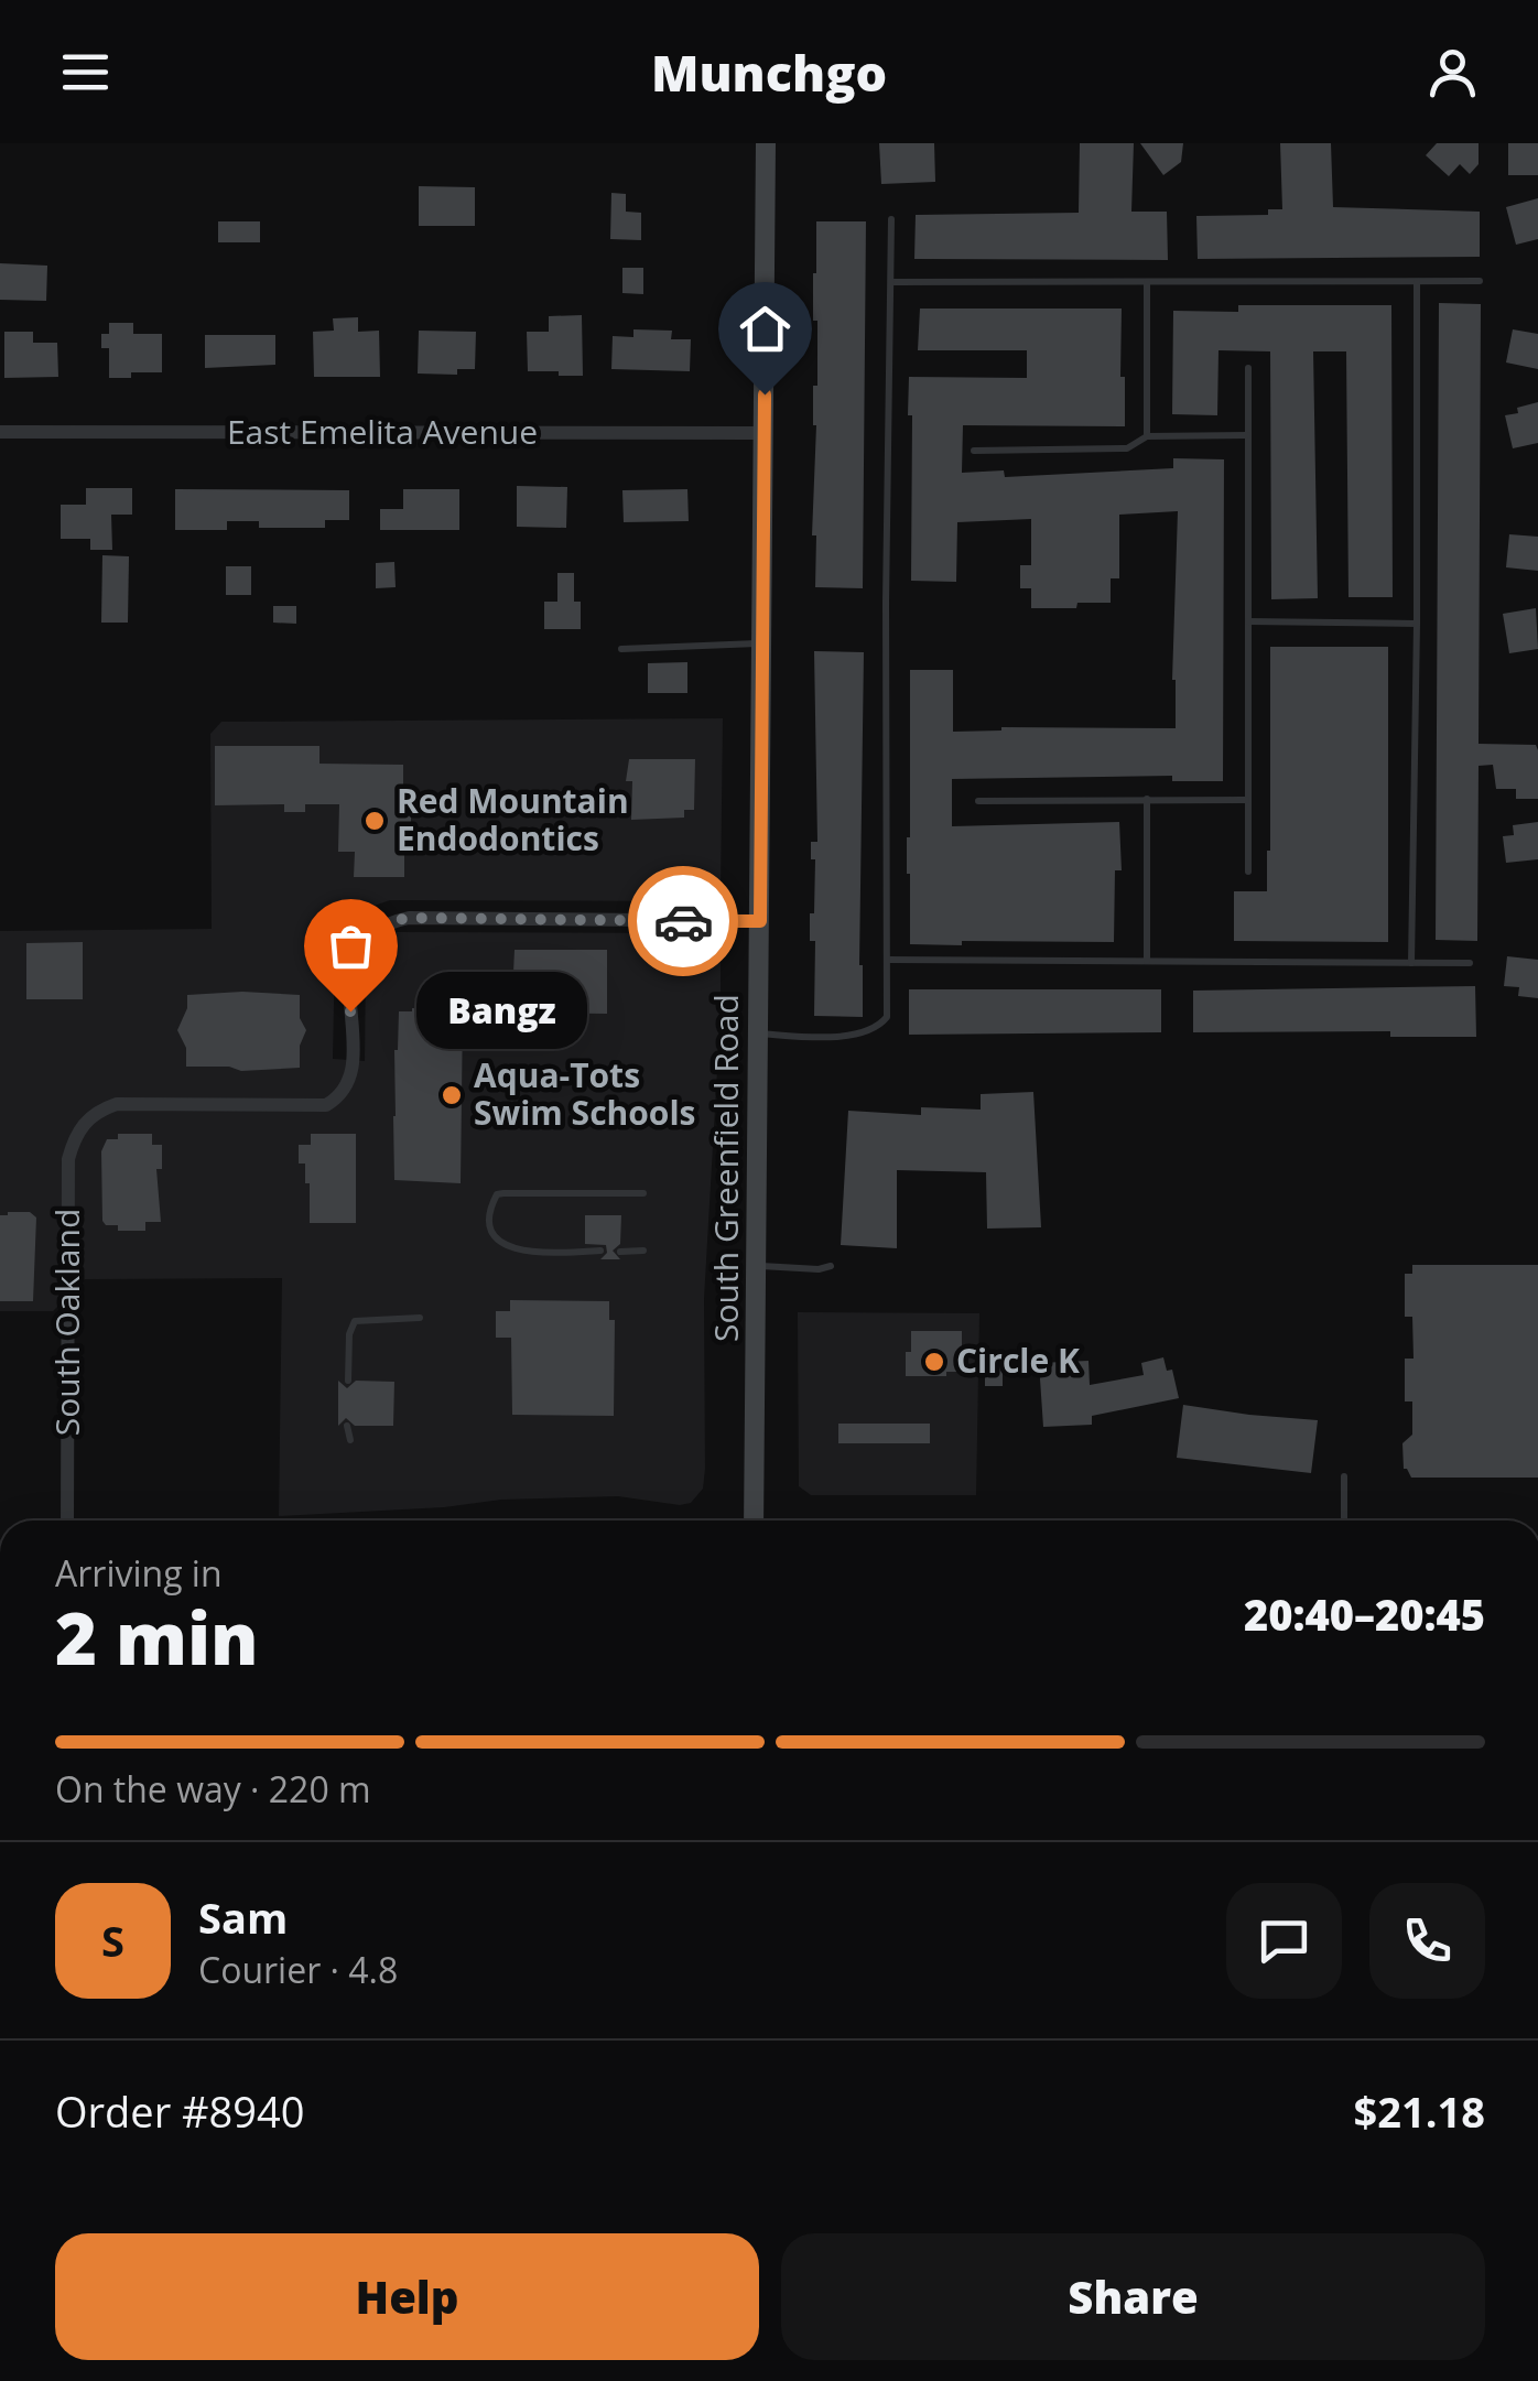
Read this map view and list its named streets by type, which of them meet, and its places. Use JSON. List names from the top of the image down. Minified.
{"streets":{"main road":["South Greenfield Road"],"street":["East Emelita Avenue","South Oakland"]},"crossings":[["East Emelita Avenue","South Greenfield Road"],["South Greenfield Road","South Oakland"]],"places":["Red Mountain Endodontics","Bangz","Aqua-Tots Swim Schools","Circle K"],"page":{"header":"Munchgo","bubble":"Bangz","heading":["2 min","Arriving in","20:40–20:45"],"panel":["Sam","Courier · 4.8","Order #8940","$21.18"],"bar":"On the way · 220 m","round":"S","buttons":["Help","Share"]}}
